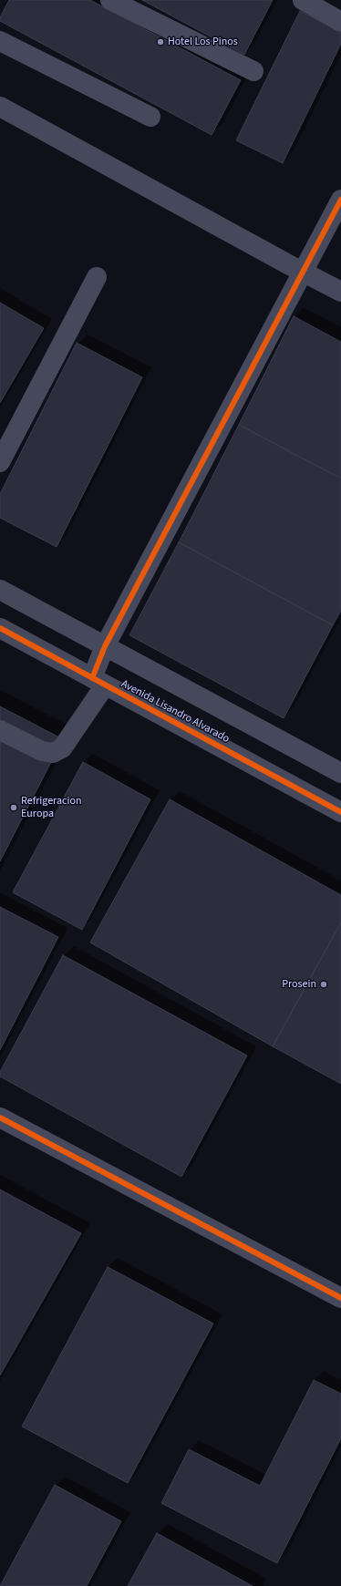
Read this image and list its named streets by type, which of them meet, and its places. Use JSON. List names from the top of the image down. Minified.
{"streets":{"street":["Avenida Lisandro Alvarado"]},"places":["Hotel Los Pinos","Refrigeracion Europa","Prosein"]}
